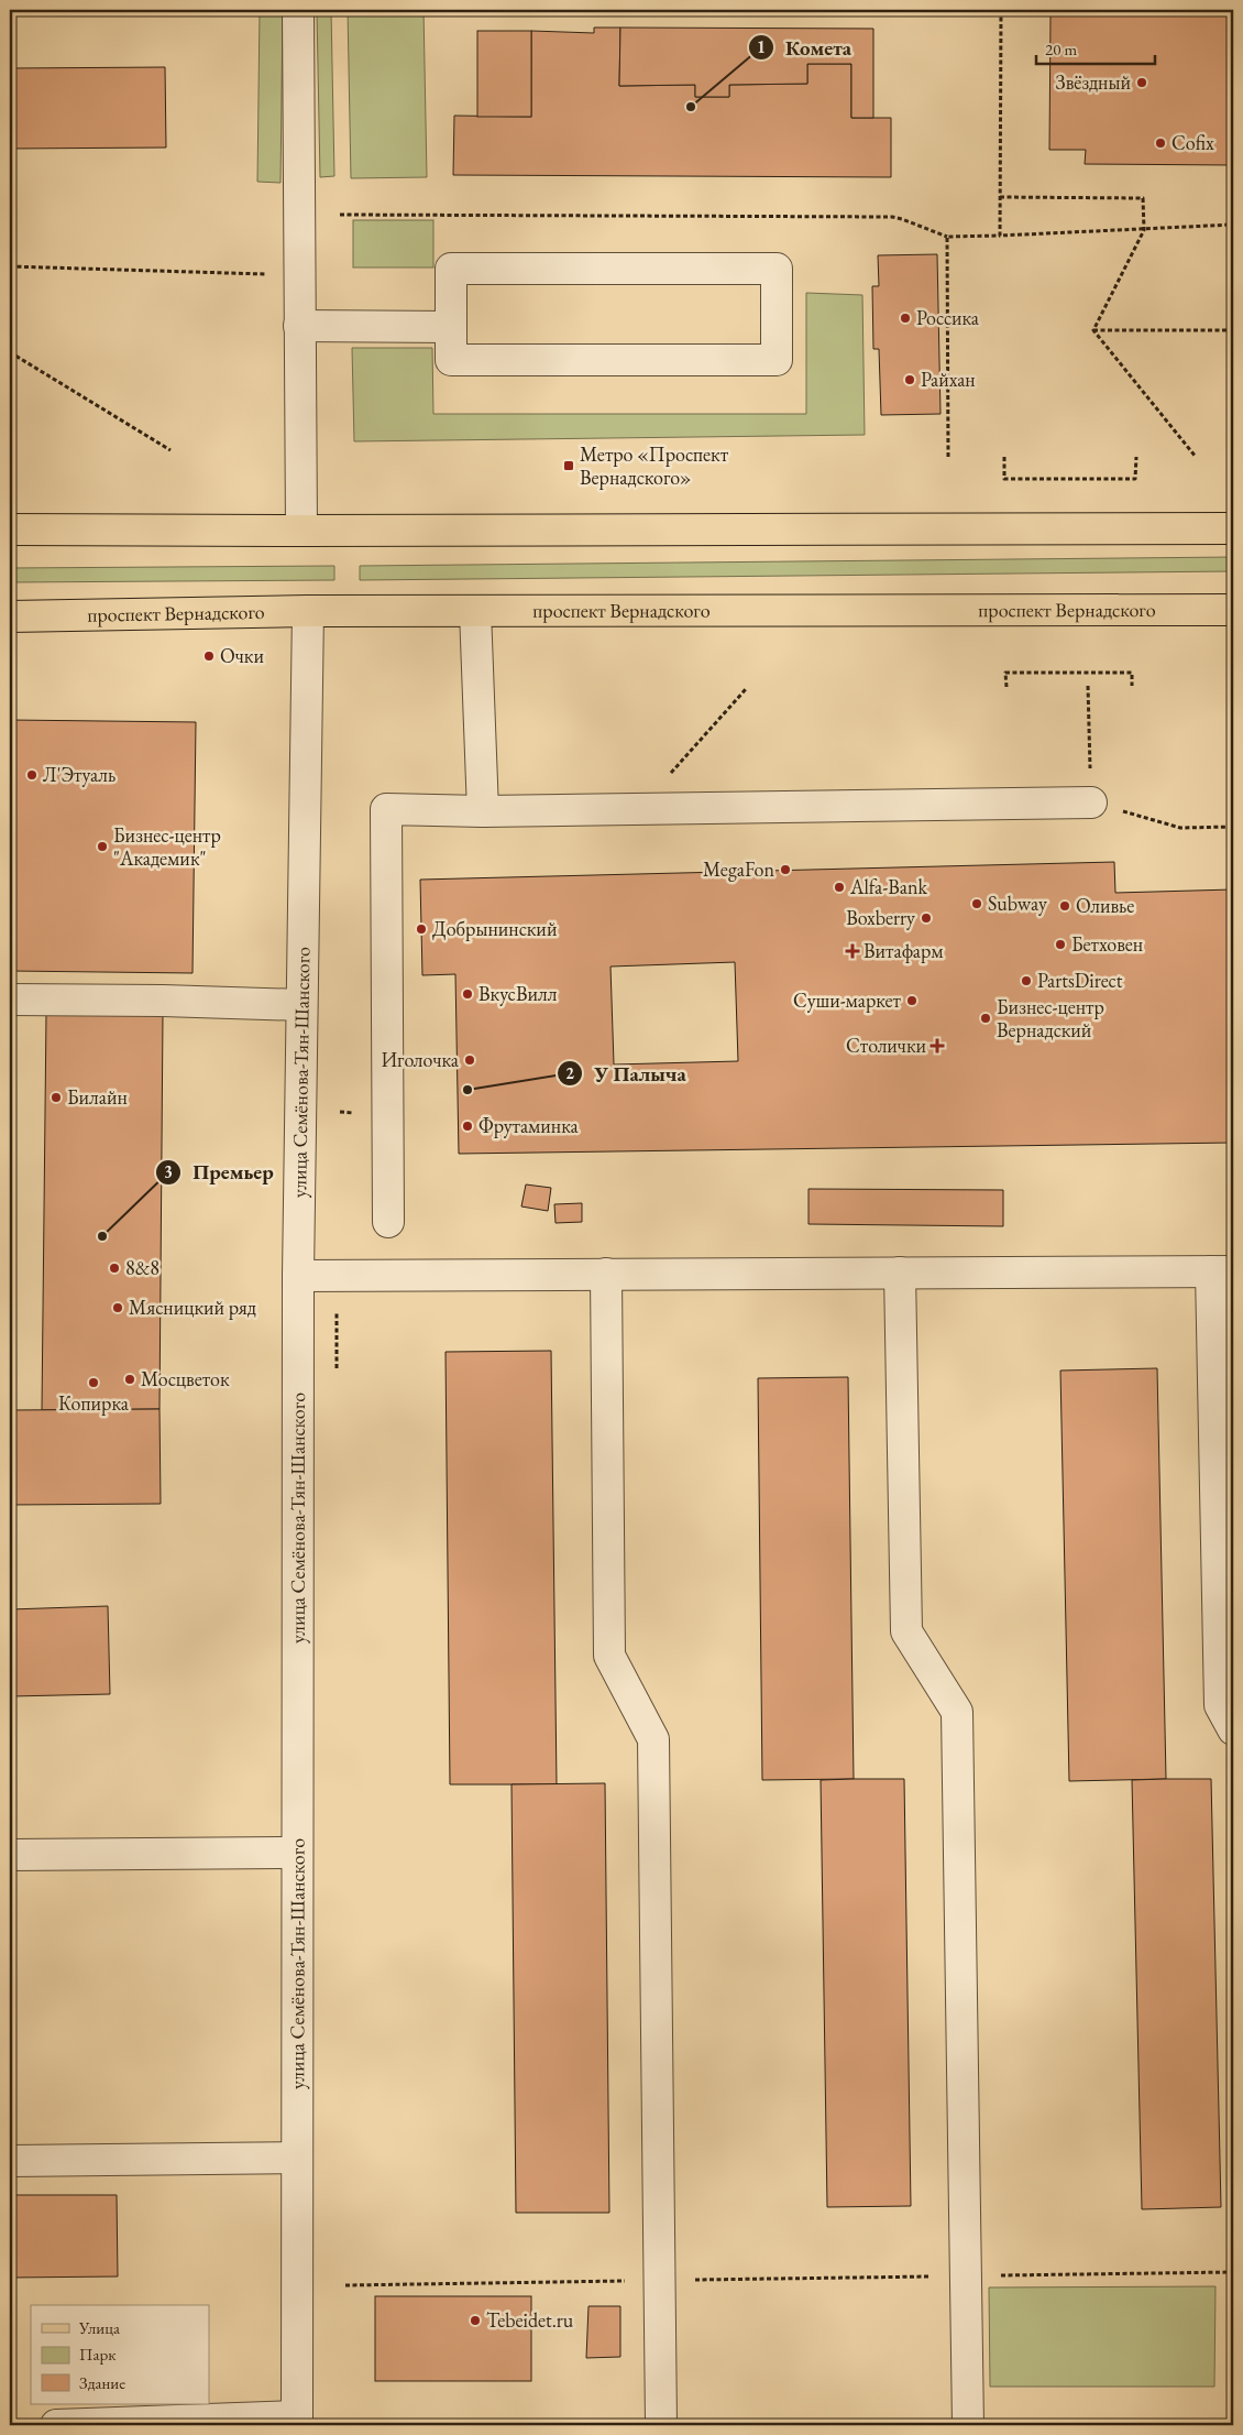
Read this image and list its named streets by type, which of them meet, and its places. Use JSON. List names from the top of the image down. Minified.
{"streets":{"main road":["проспект Вернадского"],"street":["улица Семёнова-Тян-Шанского"]},"crossings":[["проспект Вернадского","улица Семёнова-Тян-Шанского"]],"places":{"other":["Звёздный","Комета","Cofix","Россика","Райхан","Очки","Л'Этуаль","Бизнес-центр \"Академик\"","MegaFon","Alfa-Bank","Subway","Оливье","Boxberry","Добрынинский","Бетховен","PartsDirect","ВкусВилл","Суши-маркет","Бизнес-центр Вернадский","Иголочка","У Палыча","Билайн","Фрутаминка","Премьер","8&8","Мясницкий ряд","Мосцветок","Копирка","Tebeidet.ru"],"transit":["Метро «Проспект Вернадского»"],"health":["Витафарм","Столички"]},"legend":["Улица","Парк","Здание"],"scale_bar":"20 m"}
